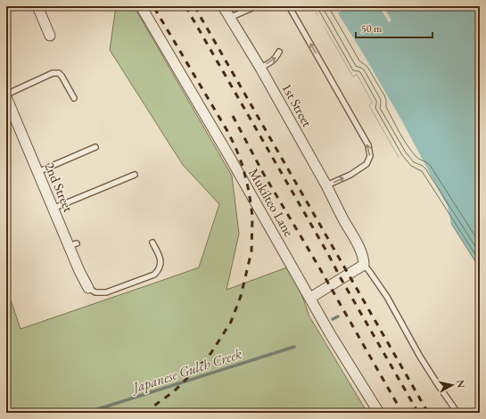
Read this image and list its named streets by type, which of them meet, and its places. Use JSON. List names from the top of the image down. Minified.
{"streets":{"street":["1st Street","2nd Street","Mukilteo Lane"]},"water":["Japanese Gulch Creek"],"scale_bar":"50 m","north":"right"}
